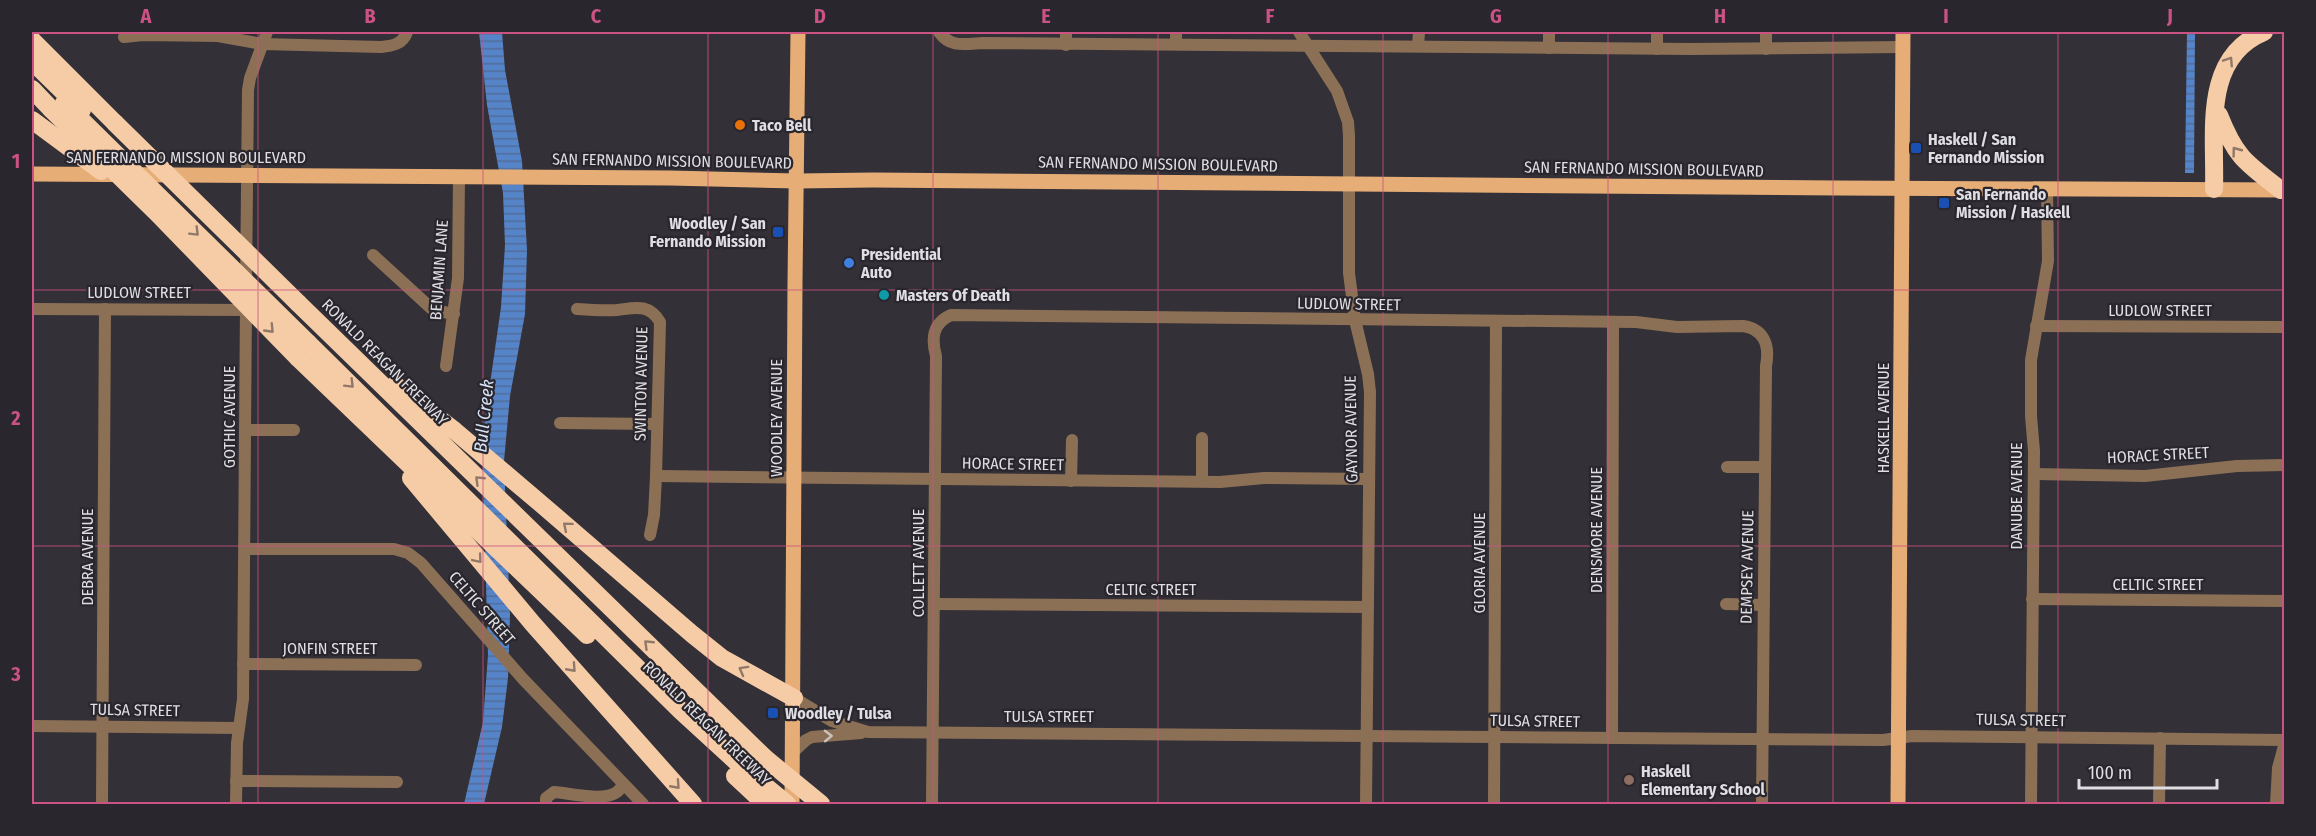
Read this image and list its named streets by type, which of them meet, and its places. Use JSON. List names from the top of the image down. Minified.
{"streets":{"highway":["RONALD REAGAN FREEWAY"],"main road":["SAN FERNANDO MISSION BOULEVARD","WOODLEY AVENUE","HASKELL AVENUE"],"street":["BENJAMIN LANE","LUDLOW STREET","SWINTON AVENUE","GOTHIC AVENUE","GAYNOR AVENUE","HORACE STREET","DANUBE AVENUE","DENSMORE AVENUE","DEBRA AVENUE","COLLETT AVENUE","GLORIA AVENUE","DEMPSEY AVENUE","CELTIC STREET","JONFIN STREET","TULSA STREET"]},"crossings":[["SAN FERNANDO MISSION BOULEVARD","BENJAMIN LANE"],["SAN FERNANDO MISSION BOULEVARD","GOTHIC AVENUE"],["SAN FERNANDO MISSION BOULEVARD","WOODLEY AVENUE"],["SAN FERNANDO MISSION BOULEVARD","HASKELL AVENUE"],["SAN FERNANDO MISSION BOULEVARD","GAYNOR AVENUE"],["SAN FERNANDO MISSION BOULEVARD","DANUBE AVENUE"],["LUDLOW STREET","GOTHIC AVENUE"],["LUDLOW STREET","GAYNOR AVENUE"],["LUDLOW STREET","DANUBE AVENUE"],["LUDLOW STREET","DENSMORE AVENUE"],["LUDLOW STREET","DEBRA AVENUE"],["LUDLOW STREET","COLLETT AVENUE"],["LUDLOW STREET","GLORIA AVENUE"],["LUDLOW STREET","DEMPSEY AVENUE"],["SWINTON AVENUE","HORACE STREET"],["GOTHIC AVENUE","CELTIC STREET"],["GOTHIC AVENUE","JONFIN STREET"],["GOTHIC AVENUE","TULSA STREET"],["WOODLEY AVENUE","HORACE STREET"],["WOODLEY AVENUE","TULSA STREET"],["HASKELL AVENUE","TULSA STREET"],["GAYNOR AVENUE","HORACE STREET"],["GAYNOR AVENUE","CELTIC STREET"],["GAYNOR AVENUE","TULSA STREET"],["HORACE STREET","DANUBE AVENUE"],["HORACE STREET","COLLETT AVENUE"],["DANUBE AVENUE","CELTIC STREET"],["DANUBE AVENUE","TULSA STREET"],["DENSMORE AVENUE","TULSA STREET"],["DEBRA AVENUE","TULSA STREET"],["COLLETT AVENUE","CELTIC STREET"],["COLLETT AVENUE","TULSA STREET"],["GLORIA AVENUE","TULSA STREET"],["DEMPSEY AVENUE","TULSA STREET"]],"water":["Bull Creek"],"places":{"other":["Taco Bell","Presidential Auto","Masters Of Death","Haskell Elementary School"],"transit":["Haskell / San Fernando Mission","San Fernando Mission / Haskell","Woodley / San Fernando Mission","Woodley / Tulsa"]},"scale_bar":"100 m","grid":{"columns":["A","B","C","D","E","F","G","H","I","J"],"rows":["1","2","3"]}}
